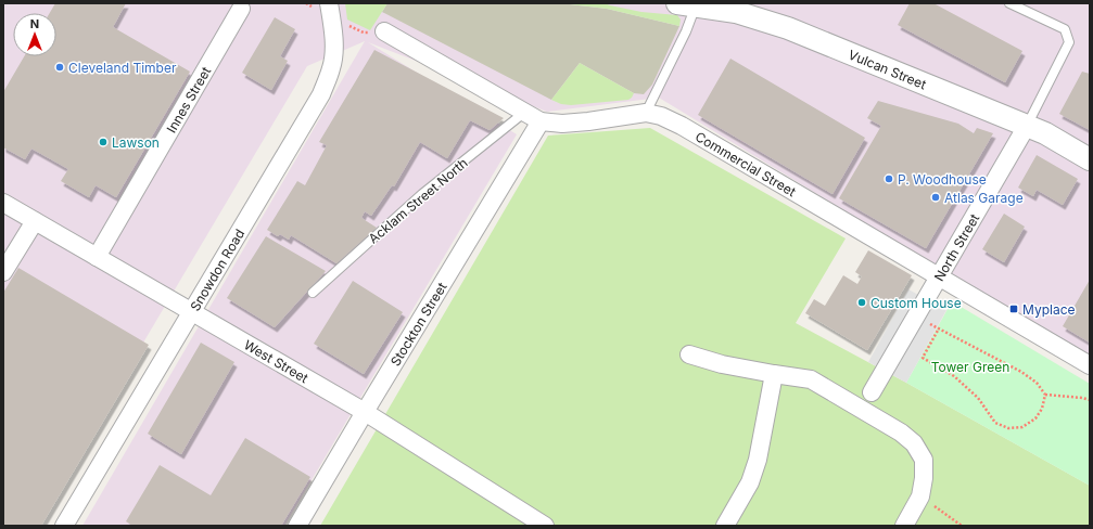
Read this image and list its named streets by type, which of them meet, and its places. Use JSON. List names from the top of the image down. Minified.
{"streets":{"street":["Vulcan Street","Innes Street","Commercial Street","North Street","Snowdon Road","Stockton Street","West Street"],"lane":["Acklam Street North"]},"crossings":[["Vulcan Street","North Street"],["Innes Street","West Street"],["Commercial Street","Acklam Street North"],["Commercial Street","North Street"],["Commercial Street","Stockton Street"],["Snowdon Road","West Street"],["Stockton Street","West Street"]],"parks":["Tower Green"],"places":{"other":["Cleveland Timber","Lawson","P. Woodhouse","Atlas Garage","Custom House"],"transit":["Myplace"]},"north":"top"}
